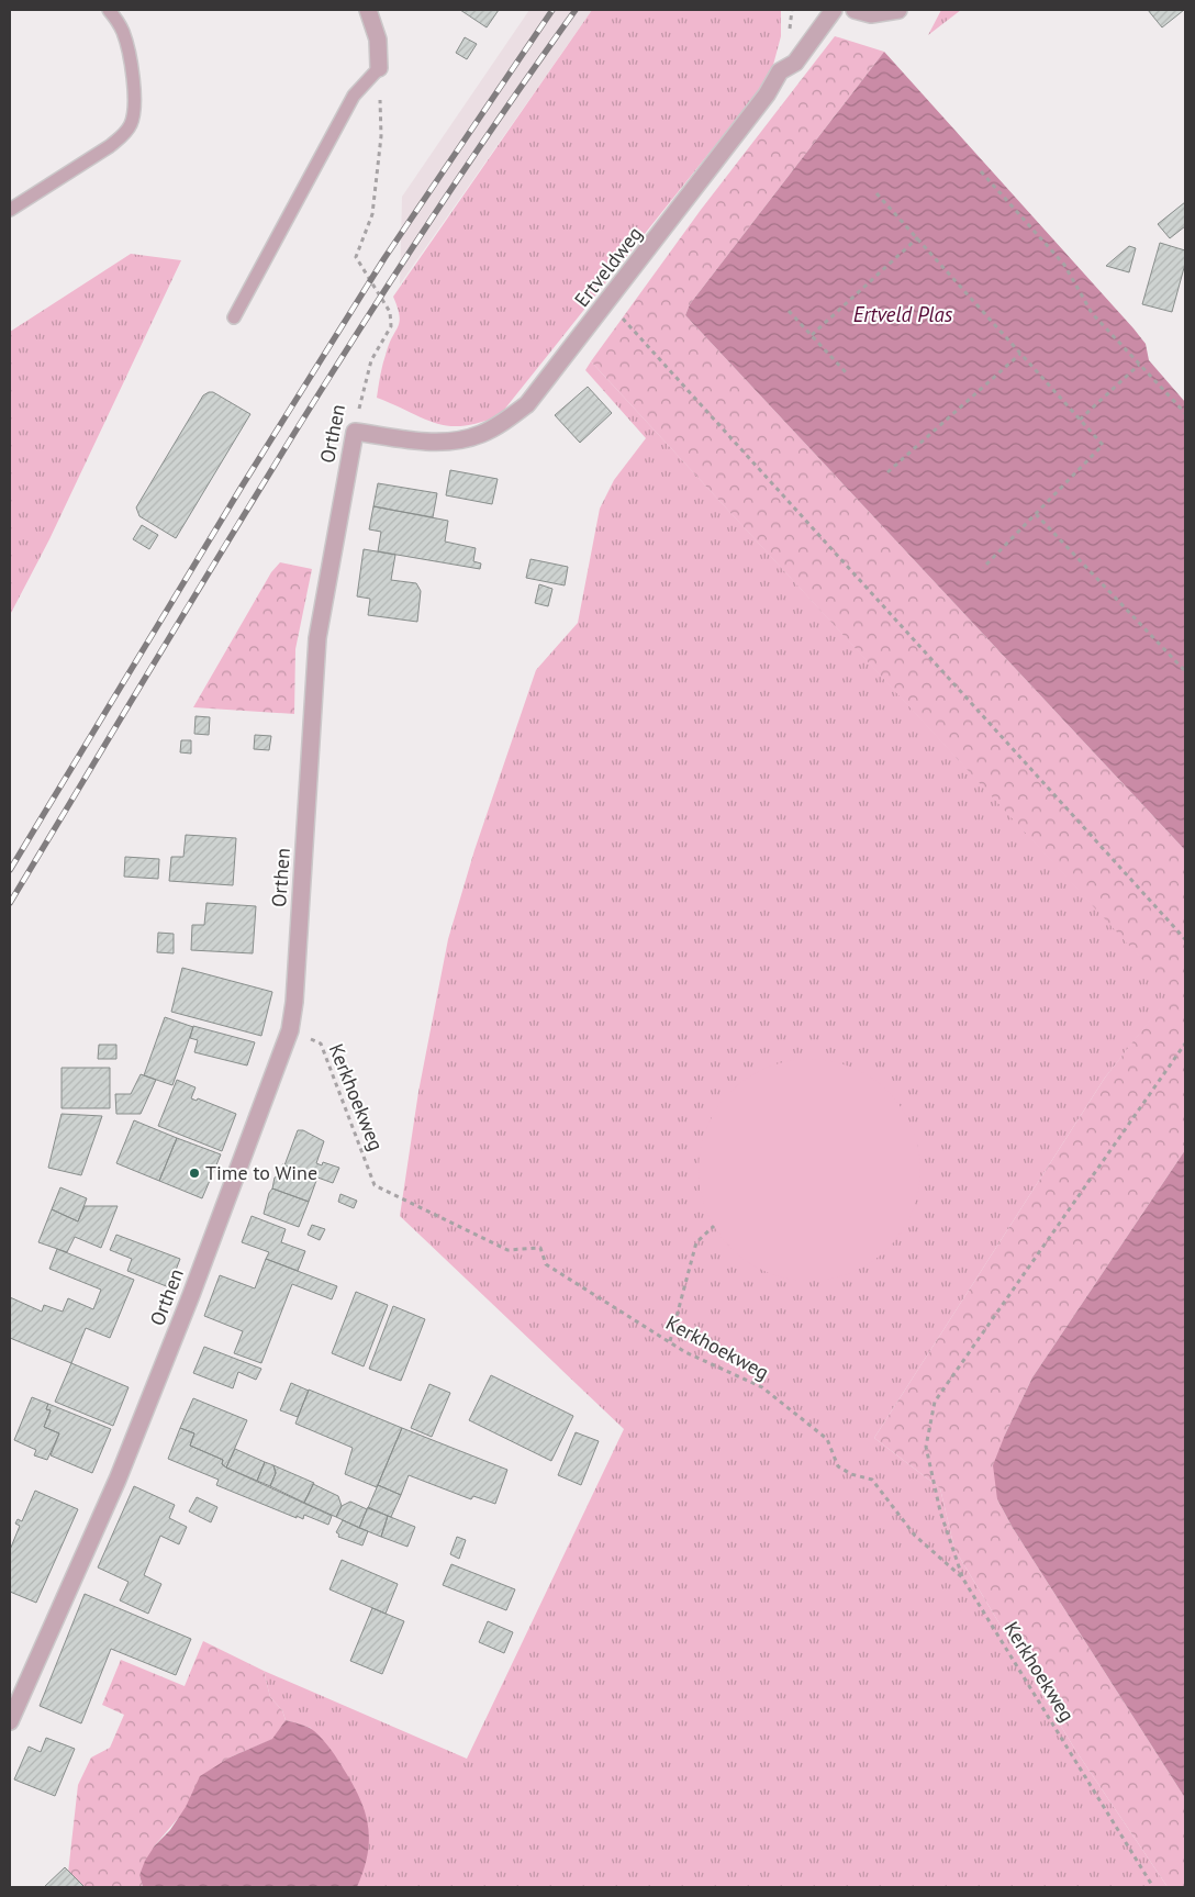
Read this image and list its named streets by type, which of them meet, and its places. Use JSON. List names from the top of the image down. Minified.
{"streets":{"street":["Ertveldweg","Orthen"],"path":["Kerkhoekweg"]},"crossings":[["Ertveldweg","Orthen"],["Orthen","Kerkhoekweg"]],"water":["Ertveld Plas"],"places":["Time to Wine"]}
